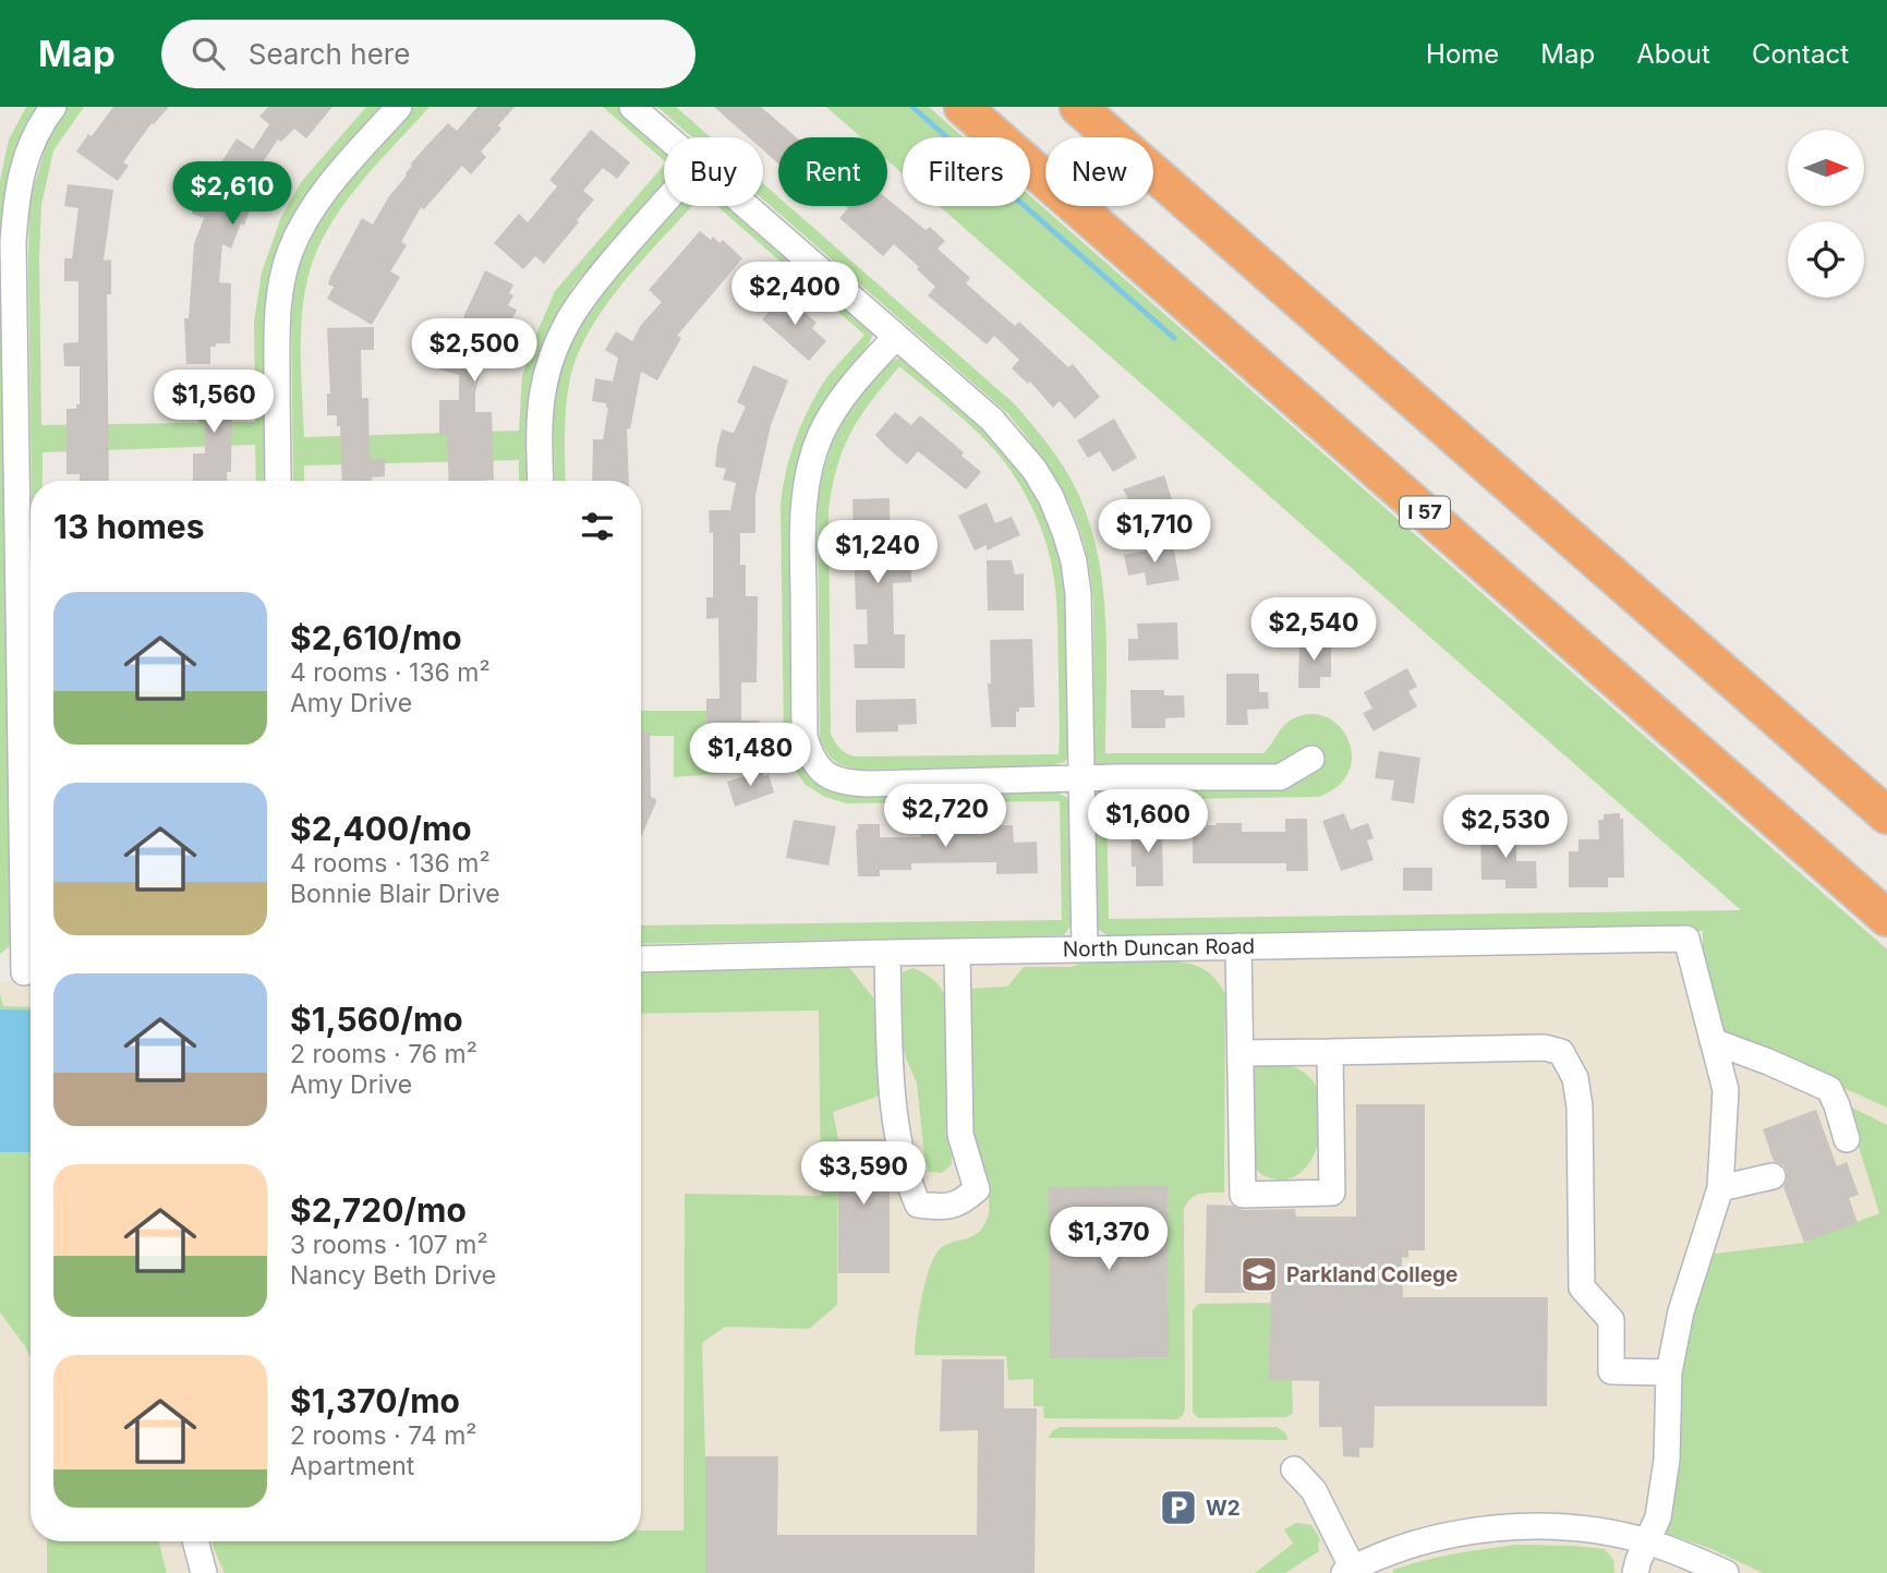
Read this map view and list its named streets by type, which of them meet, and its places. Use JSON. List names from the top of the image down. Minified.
{"streets":{"highway":["I 57"],"street":["North Duncan Road"]},"places":{"school or university":["Parkland College"],"parking":["W2"]},"north":"right","page":{"header":"Map","search":"Search here","nav":["Home","Map","About","Contact"],"chip":["Buy","Rent","Filters","New"],"price":["$2,610","$2,400","$2,500","$1,560","$1,710","$1,240","$2,540","$1,480","$2,720","$1,600","$2,530","$3,590","$1,370"],"heading":"13 homes","list":[{"name":"$2,610/mo","note":"4 rooms · 136 m² · Amy Drive"},{"name":"$2,400/mo","note":"4 rooms · 136 m² · Bonnie Blair Drive"},{"name":"$1,560/mo","note":"2 rooms · 76 m² · Amy Drive"},{"name":"$2,720/mo","note":"3 rooms · 107 m² · Nancy Beth Drive"},{"name":"$1,370/mo","note":"2 rooms · 74 m² · Apartment"}]}}
